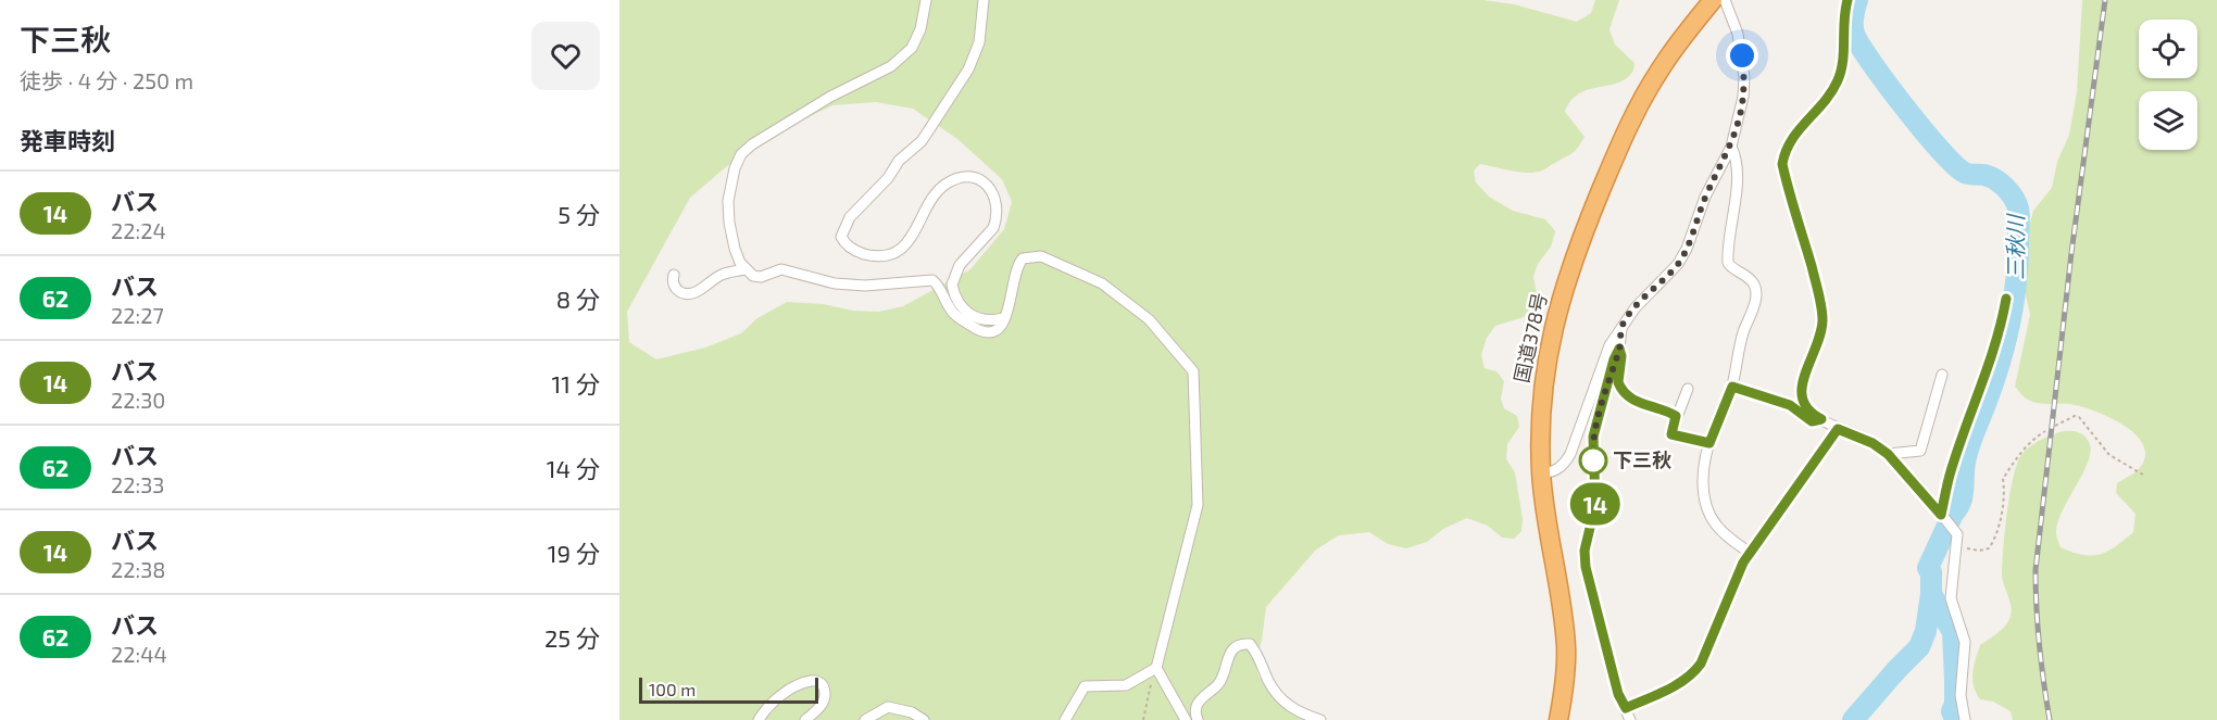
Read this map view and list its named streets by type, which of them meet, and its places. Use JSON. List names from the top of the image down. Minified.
{"streets":{"highway":["国道378号"]},"water":["三秋川"],"places":["下三秋"],"lines":["bus line 14"],"scale_bar":"100 m","page":{"heading":[["下三秋","徒歩 · 4 分 · 250 m"],"発車時刻"],"on_map":"14","list":[{"mark":"14","name":"バス","note":"22:24","value":"5 分"},{"mark":"62","name":"バス","note":"22:27","value":"8 分"},{"mark":"14","name":"バス","note":"22:30","value":"11 分"},{"mark":"62","name":"バス","note":"22:33","value":"14 分"},{"mark":"14","name":"バス","note":"22:38","value":"19 分"},{"mark":"62","name":"バス","note":"22:44","value":"25 分"}],"scale":"100 m"}}
